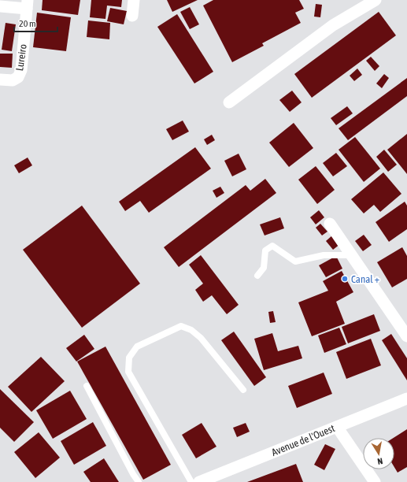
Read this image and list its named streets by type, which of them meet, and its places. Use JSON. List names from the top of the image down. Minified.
{"streets":{"street":["Lureiro","Avenue de l'Ouest"]},"places":["Canal +"],"scale_bar":"20 m","north":"bottom"}
